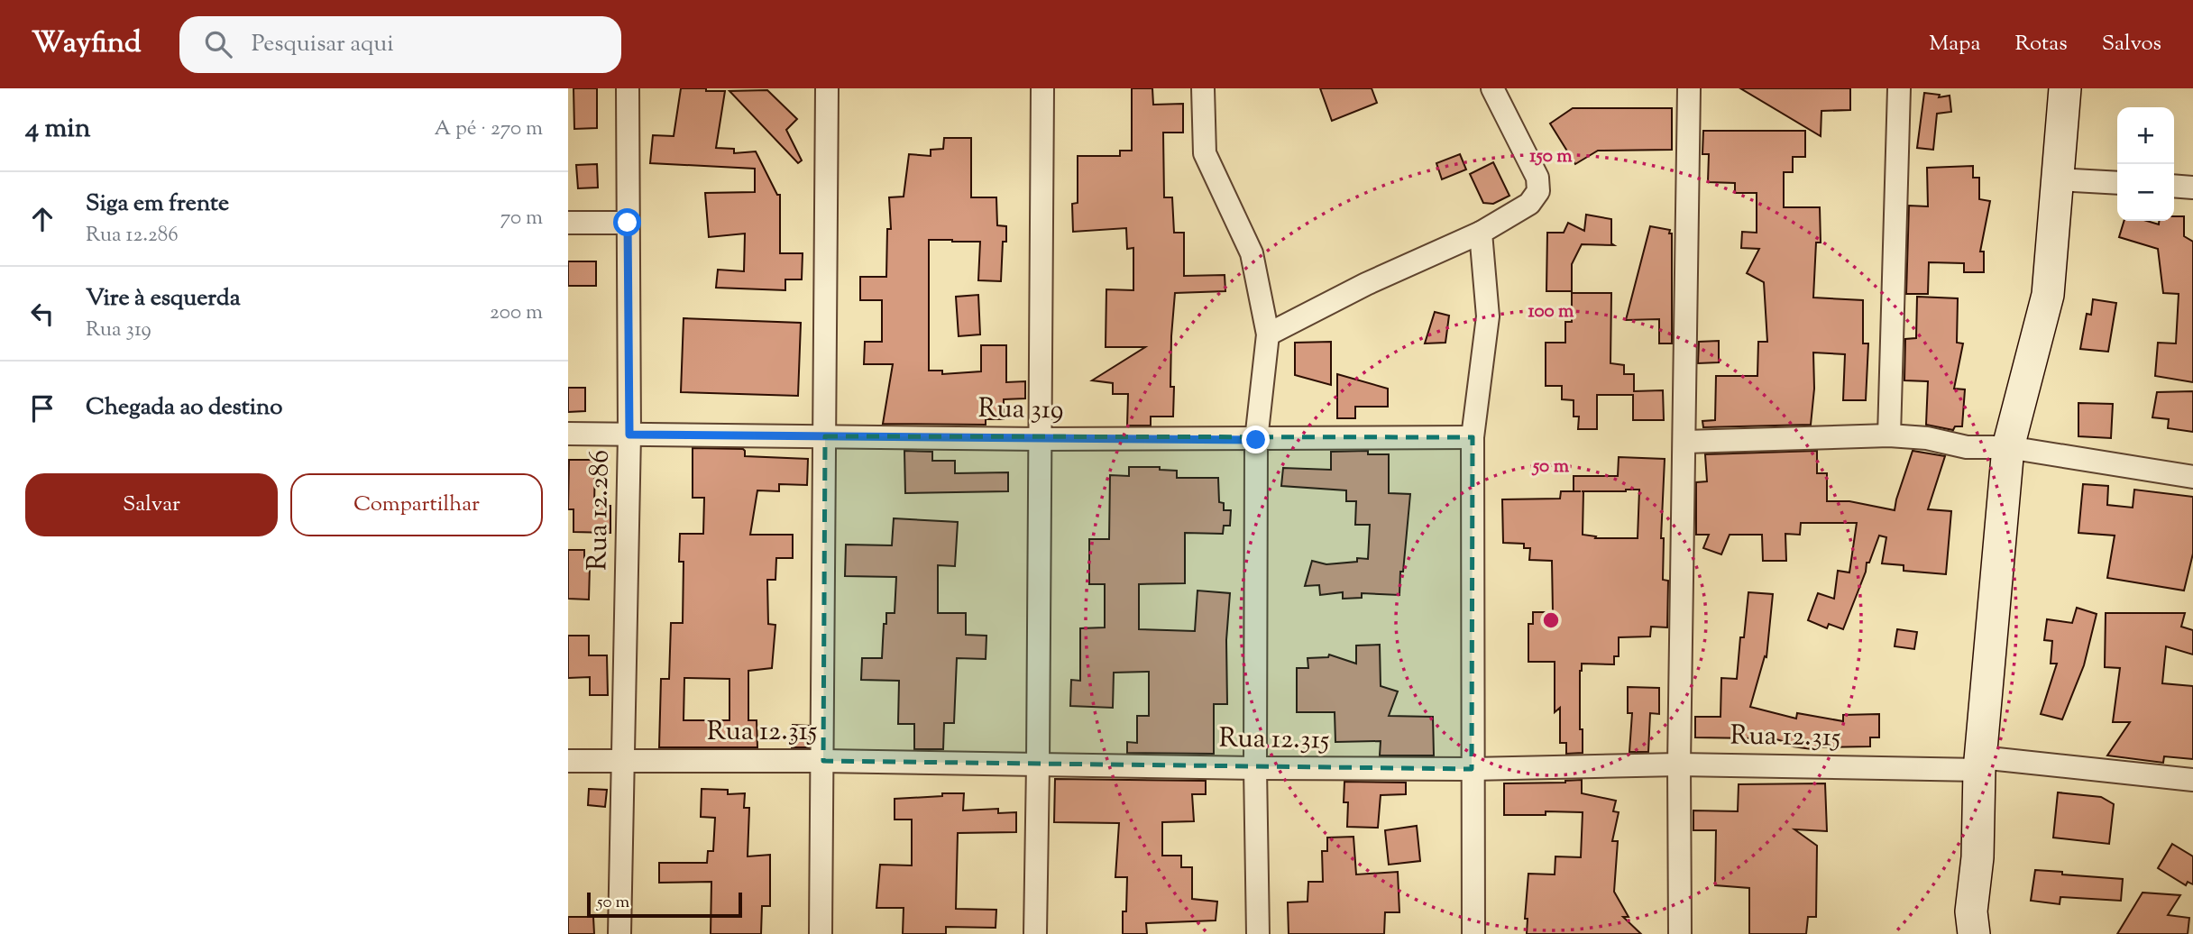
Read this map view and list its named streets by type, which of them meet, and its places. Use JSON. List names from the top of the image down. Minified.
{"streets":{"street":["Rua 319","Rua 12.286","Rua 12.315"]},"crossings":[["Rua 319","Rua 12.286"],["Rua 12.286","Rua 12.315"]],"scale_bar":"50 m","page":{"header":"Wayfind","search":"Pesquisar aqui","nav":["Mapa","Rotas","Salvos"],"heading":["4 min","A pé · 270 m"],"map_buttons":["+","−"],"list":[["Siga em frente","Rua 12.286","70 m"],["Vire à esquerda","Rua 319","200 m"],"Chegada ao destino"],"buttons":["Salvar","Compartilhar"],"scale":"50 m"},"rings":["150 m","100 m","50 m"]}
